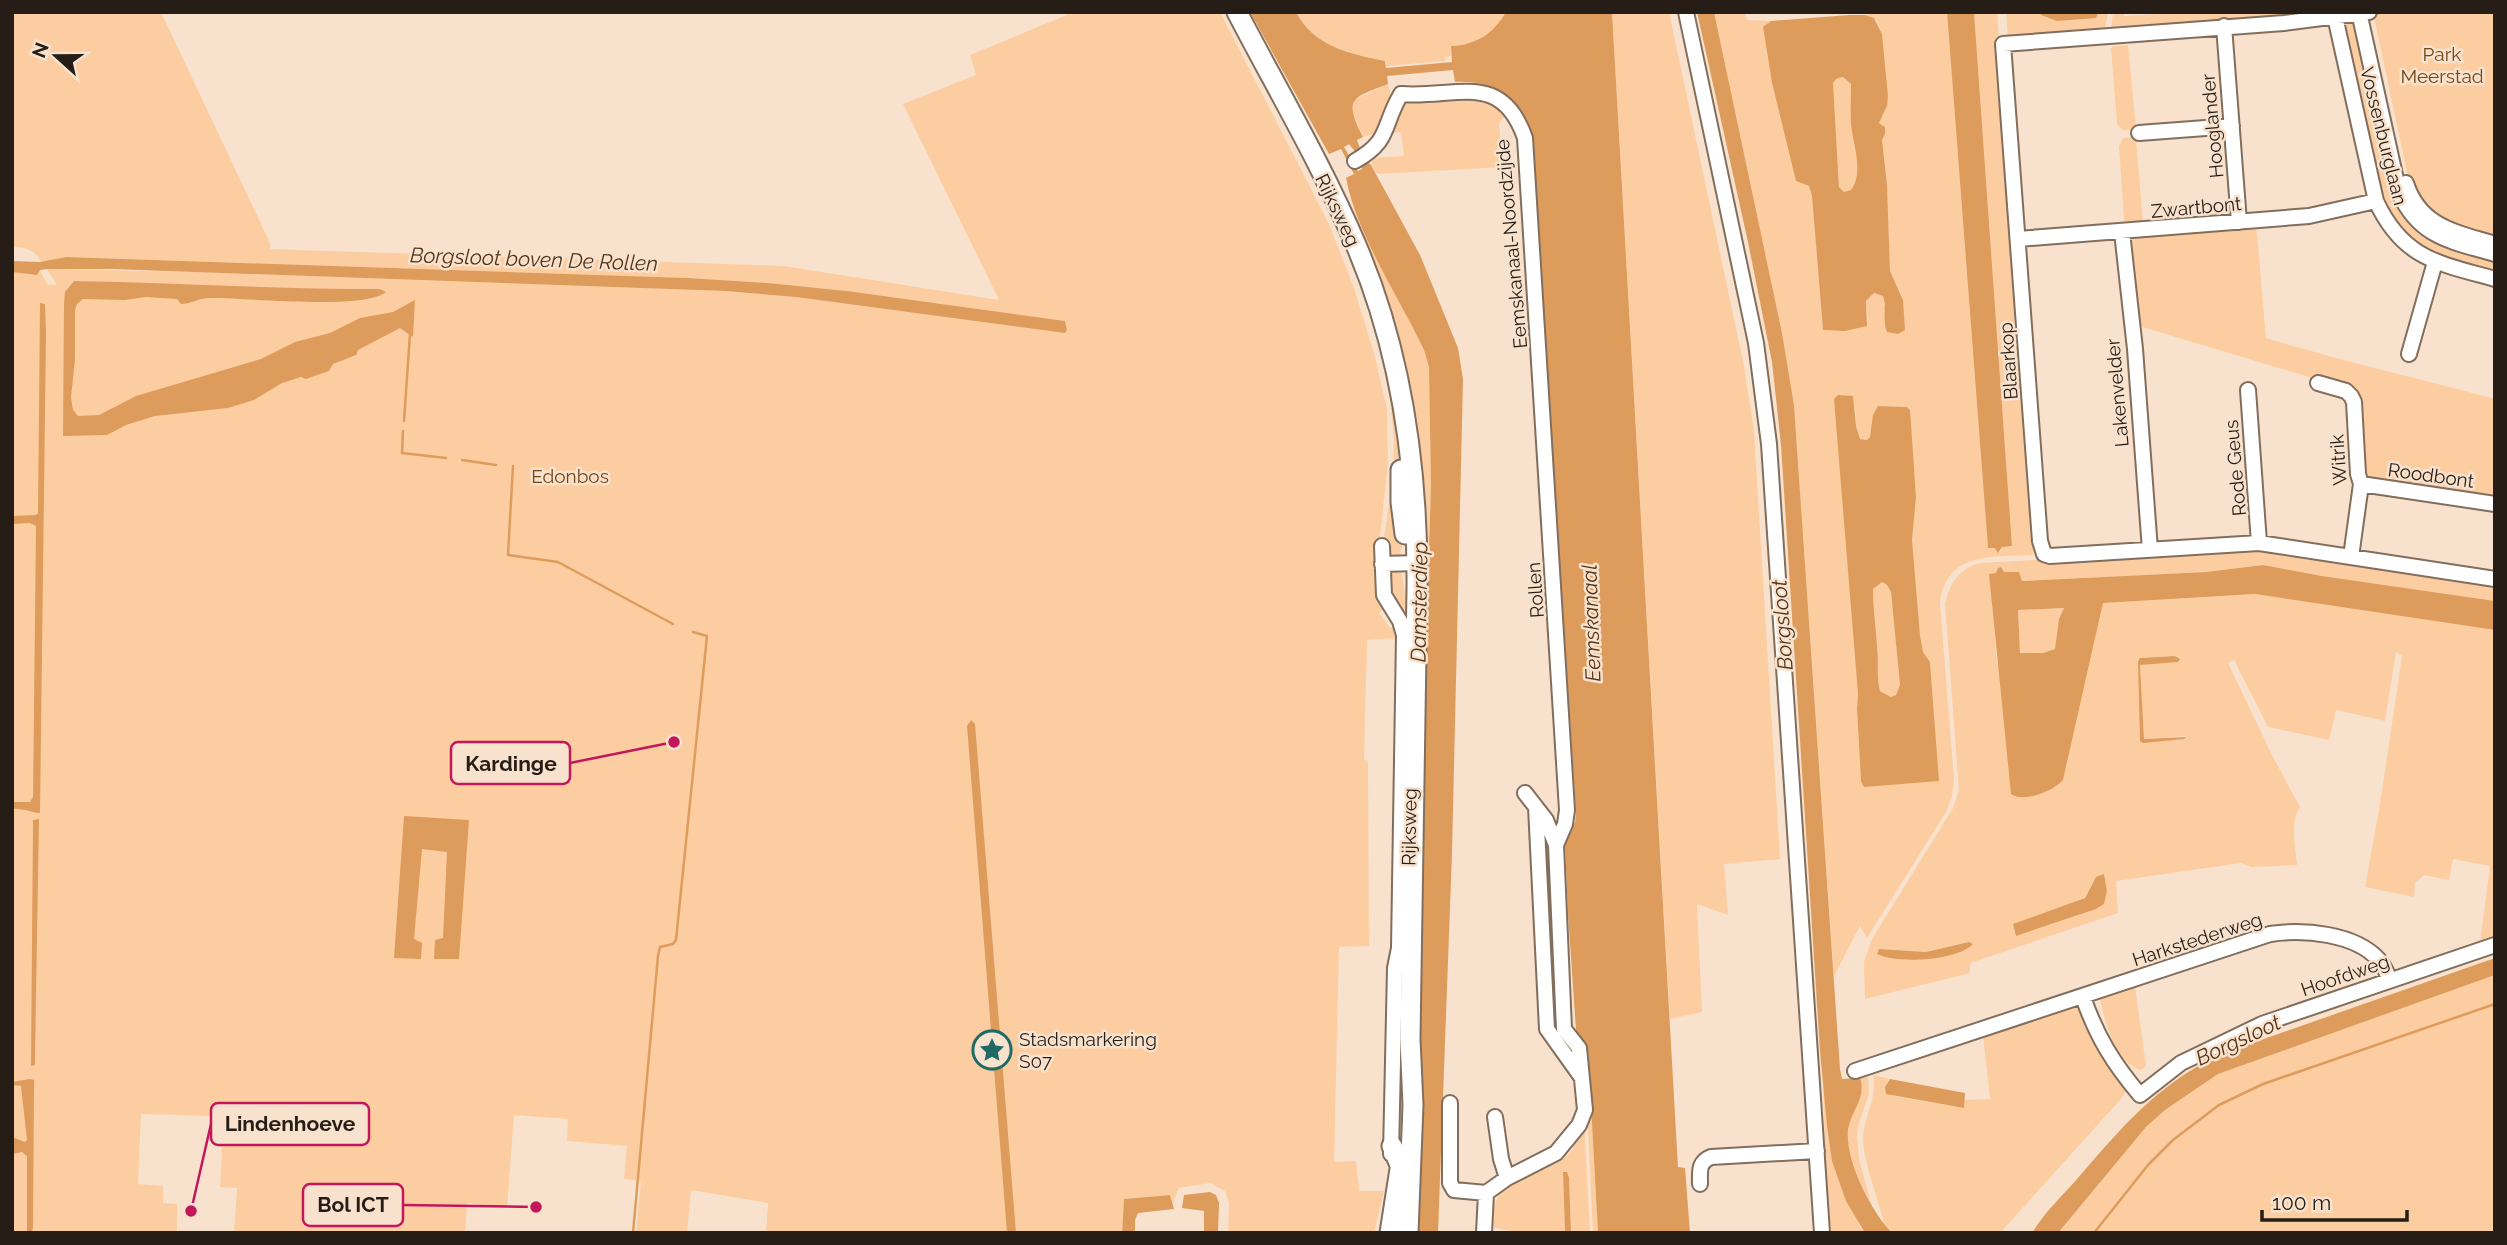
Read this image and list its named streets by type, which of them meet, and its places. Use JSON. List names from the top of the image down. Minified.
{"streets":{"main road":["Rijksweg"],"street":["Hooglander","Vossenburglaan","Zwartbont","Eemskanaal-Noordzijde","Blaarkop","Lakenvelder","Witrik","Rode Geus","Roodbont","Rollen","Harkstederweg","Hoofdweg"]},"crossings":[["Hooglander","Zwartbont"],["Hooglander","Blaarkop"],["Vossenburglaan","Zwartbont"],["Vossenburglaan","Blaarkop"],["Zwartbont","Blaarkop"],["Zwartbont","Lakenvelder"],["Eemskanaal-Noordzijde","Rollen"],["Blaarkop","Lakenvelder"],["Blaarkop","Witrik"],["Blaarkop","Rode Geus"],["Witrik","Roodbont"],["Harkstederweg","Hoofdweg"]],"water":["Borgsloot boven De Rollen","Damsterdiep","Eemskanaal","Borgsloot"],"parks":["Park Meerstad","Edonbos"],"places":{"other":["Kardinge","Bol ICT","Lindenhoeve"],"place":["Stadsmarkering S07"]},"scale_bar":"100 m","north":"left"}
